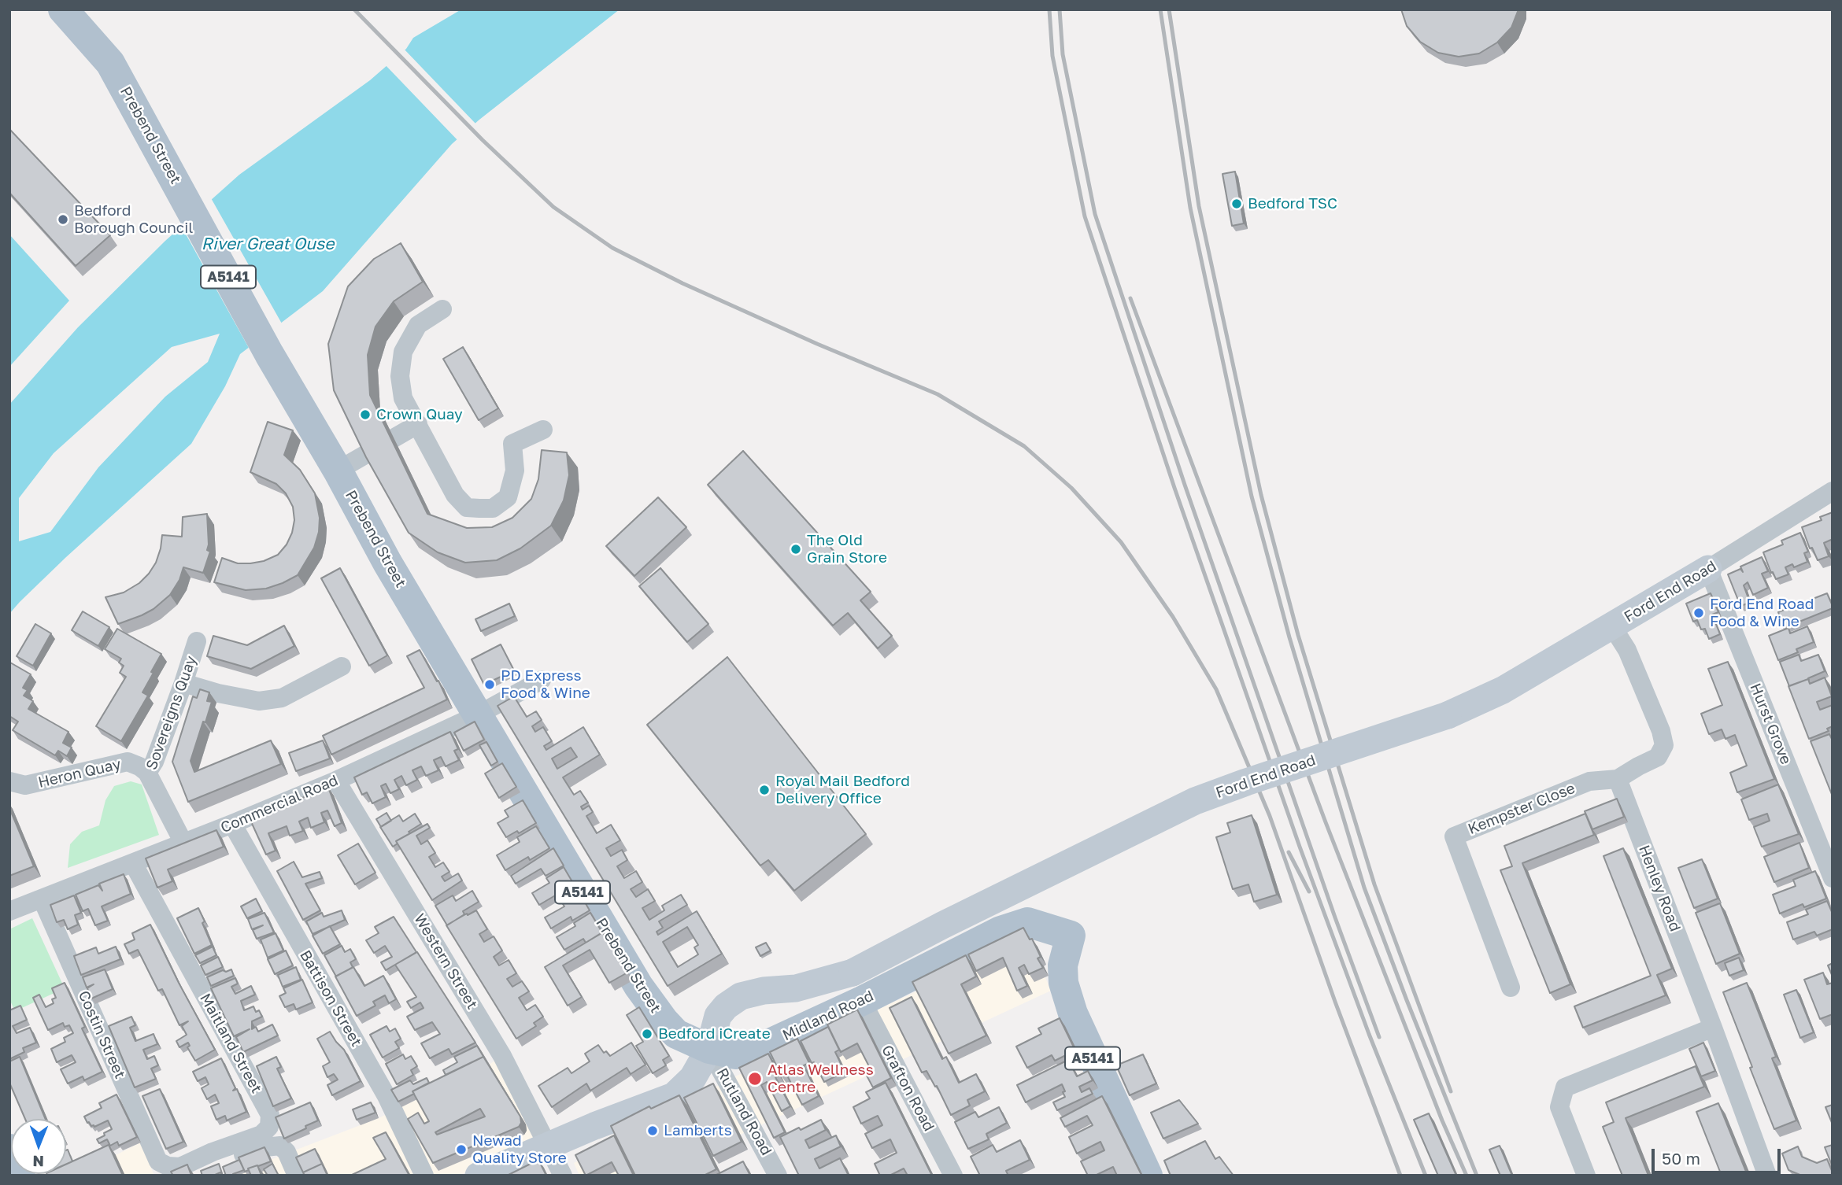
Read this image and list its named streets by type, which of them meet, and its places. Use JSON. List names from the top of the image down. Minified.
{"streets":{"main road":["Prebend Street","A5141","Midland Road"],"street":["Ford End Road","Sovereigns Quay","Hurst Grove","Heron Quay","Commercial Road","Kempster Close","Henley Road","Western Street","Battison Street","Costin Street","Maitland Street","Grafton Road","Rutland Road"]},"crossings":[["Prebend Street","Ford End Road"],["Prebend Street","Commercial Road"],["Prebend Street","Midland Road"],["Prebend Street","Rutland Road"],["Ford End Road","Hurst Grove"],["Ford End Road","Midland Road"],["Ford End Road","Rutland Road"],["Sovereigns Quay","Heron Quay"],["Sovereigns Quay","Commercial Road"],["Commercial Road","Western Street"],["Commercial Road","Battison Street"],["Commercial Road","Costin Street"],["Commercial Road","Maitland Street"],["Kempster Close","Henley Road"],["Midland Road","Grafton Road"],["Midland Road","Rutland Road"],["Costin Street","Maitland Street"]],"water":["River Great Ouse"],"places":["Bedford TSC","Bedford Borough Council","Crown Quay","The Old Grain Store","Ford End Road Food & Wine","PD Express Food & Wine","Royal Mail Bedford Delivery Office","Bedford iCreate","Atlas Wellness Centre","Lamberts","Newad Quality Store"],"scale_bar":"50 m","north":"bottom"}
